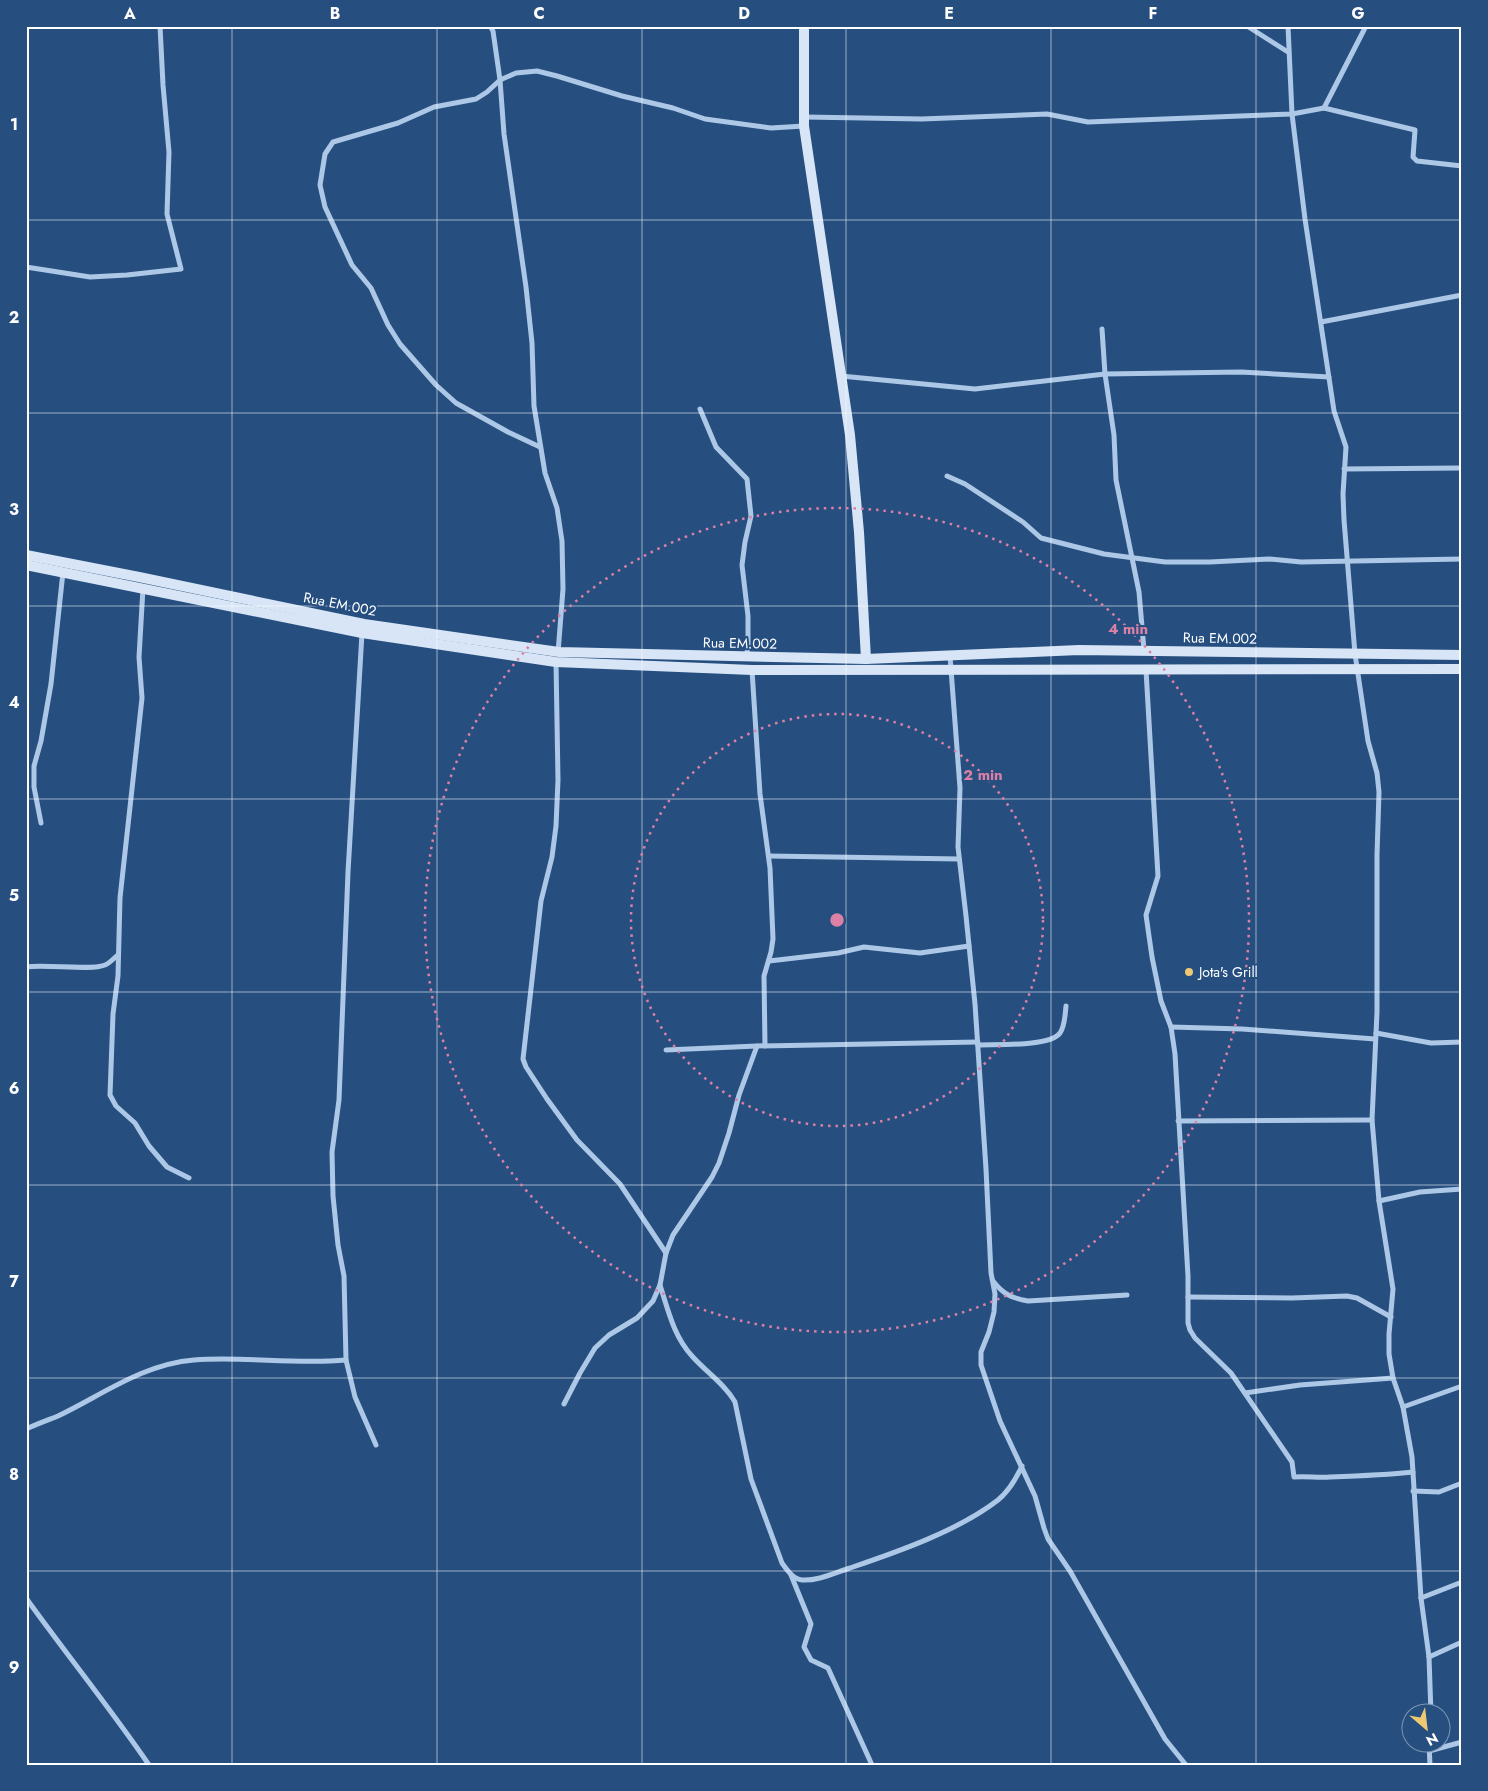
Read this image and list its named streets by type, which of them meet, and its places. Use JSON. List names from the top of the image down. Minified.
{"streets":{"street":["Rua EM.002"]},"places":["Jota's Grill"],"north":"bottom right","grid":{"columns":["A","B","C","D","E","F","G"],"rows":["1","2","3","4","5","6","7","8","9"]},"rings":["4 min","2 min"]}
